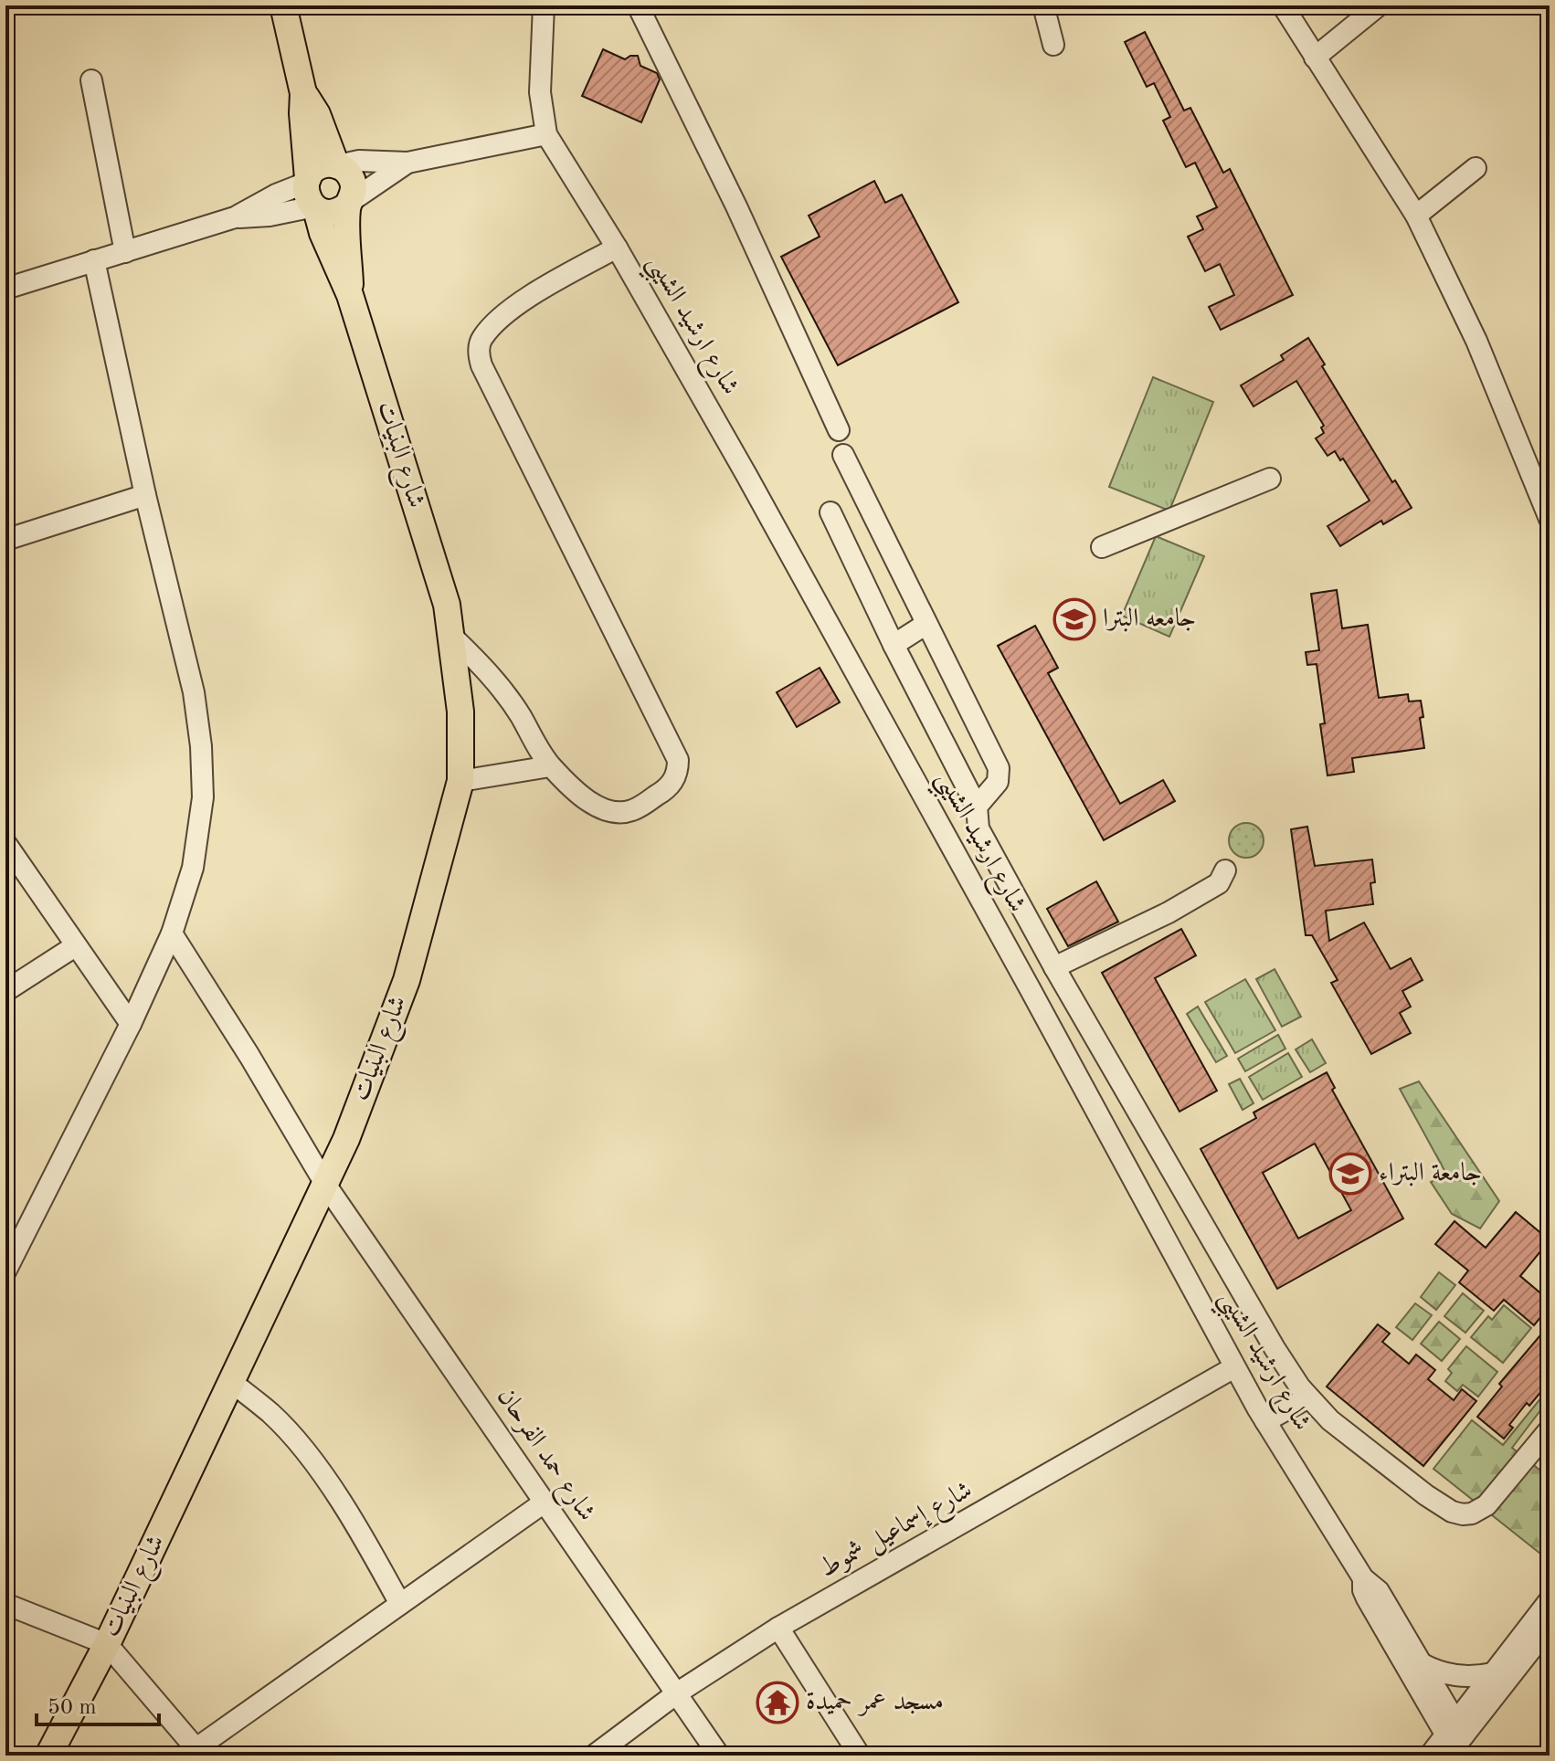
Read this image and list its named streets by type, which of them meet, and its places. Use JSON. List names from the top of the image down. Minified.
{"streets":{"main road":["شارع البنيات"],"street":["شارع ارشيد الشيبي","شارع حمد الفرحان","شارع إسماعيل شموط"]},"crossings":[["شارع ارشيد الشيبي","شارع إسماعيل شموط"],["شارع البنيات","شارع حمد الفرحان"],["شارع حمد الفرحان","شارع إسماعيل شموط"]],"places":{"school or university":["جامعه البترا","جامعة البتراء"],"temple":["مسجد عمر حميدة"]},"scale_bar":"50 m"}
